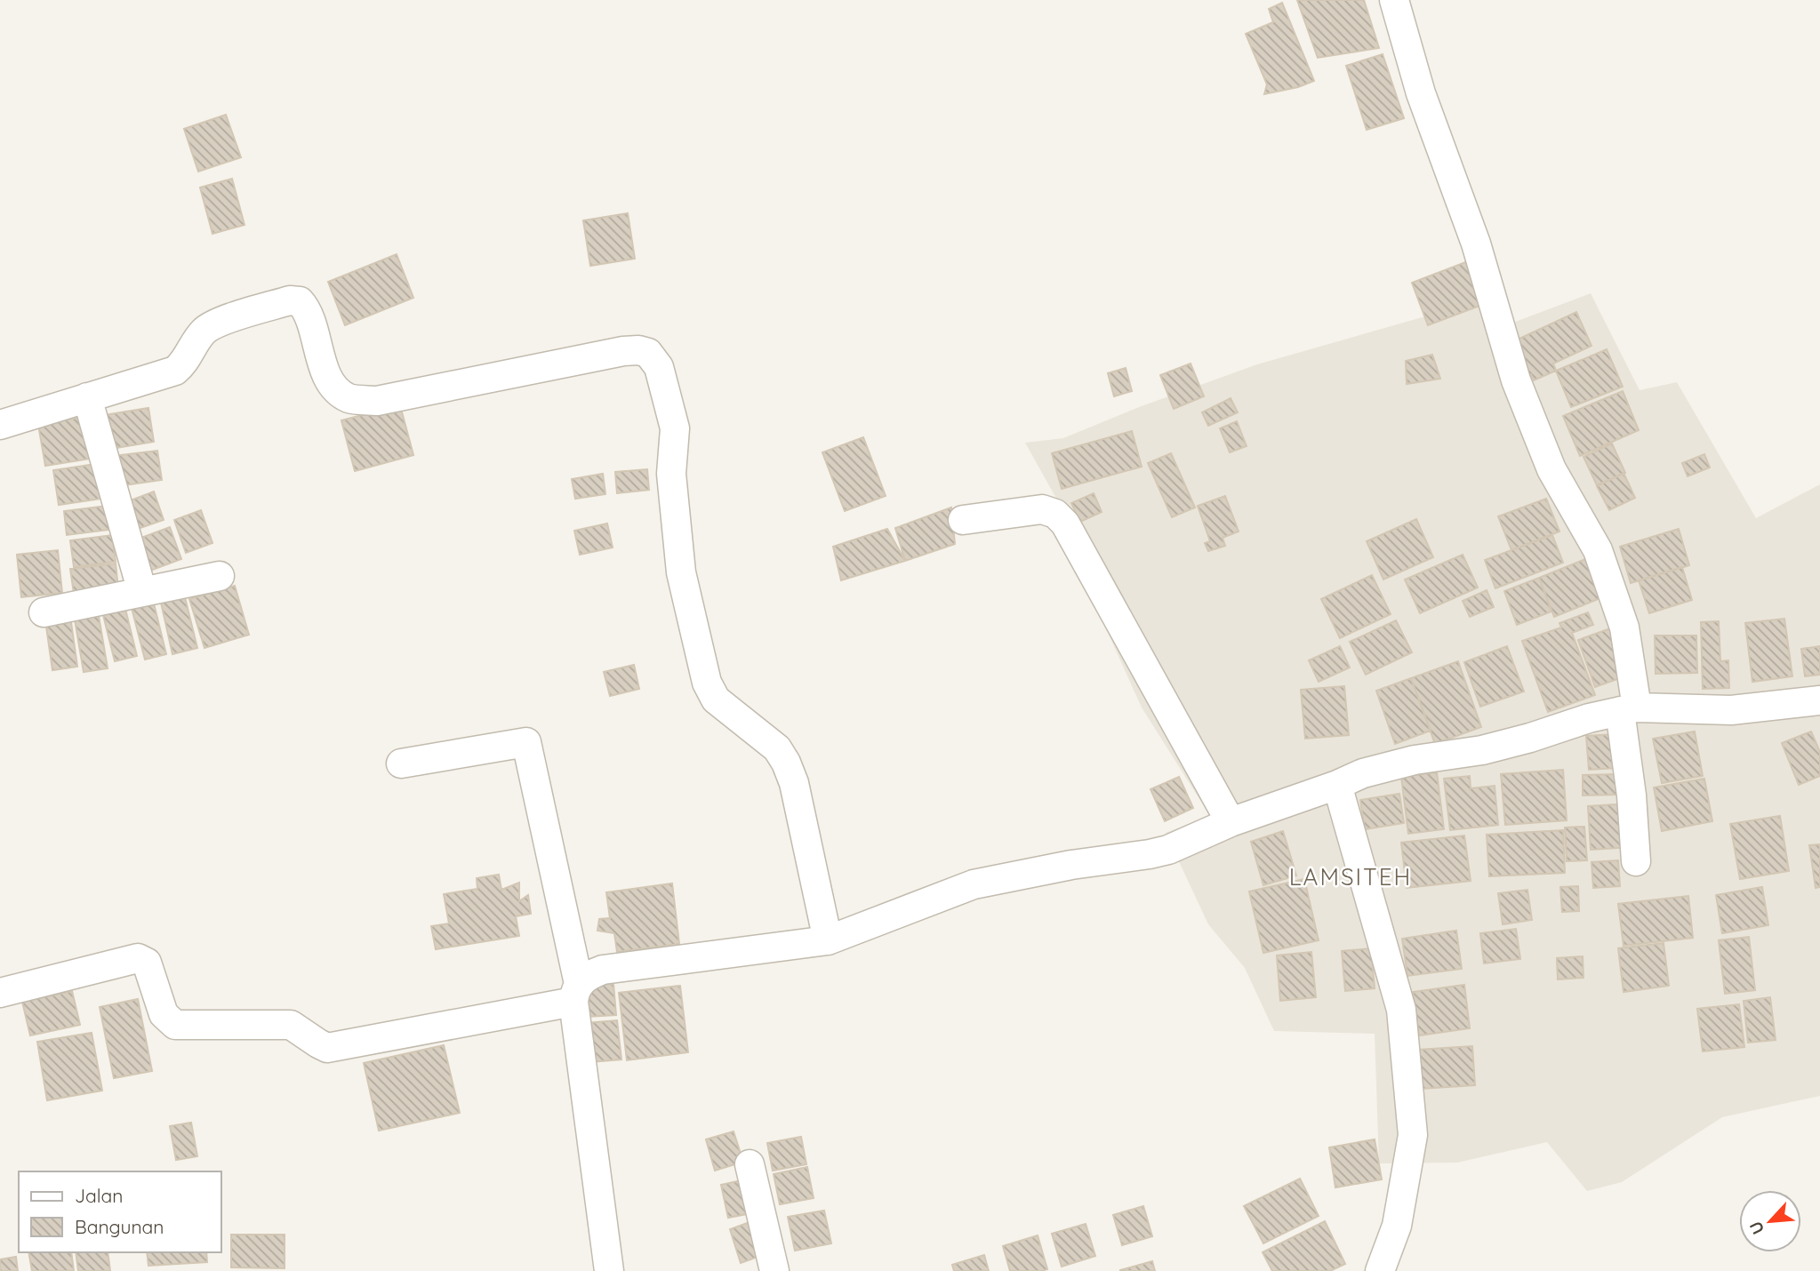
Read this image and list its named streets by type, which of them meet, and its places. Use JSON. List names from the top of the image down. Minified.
{"districts":["LAMSITEH"],"legend":["Jalan","Bangunan"],"north":"bottom left"}
